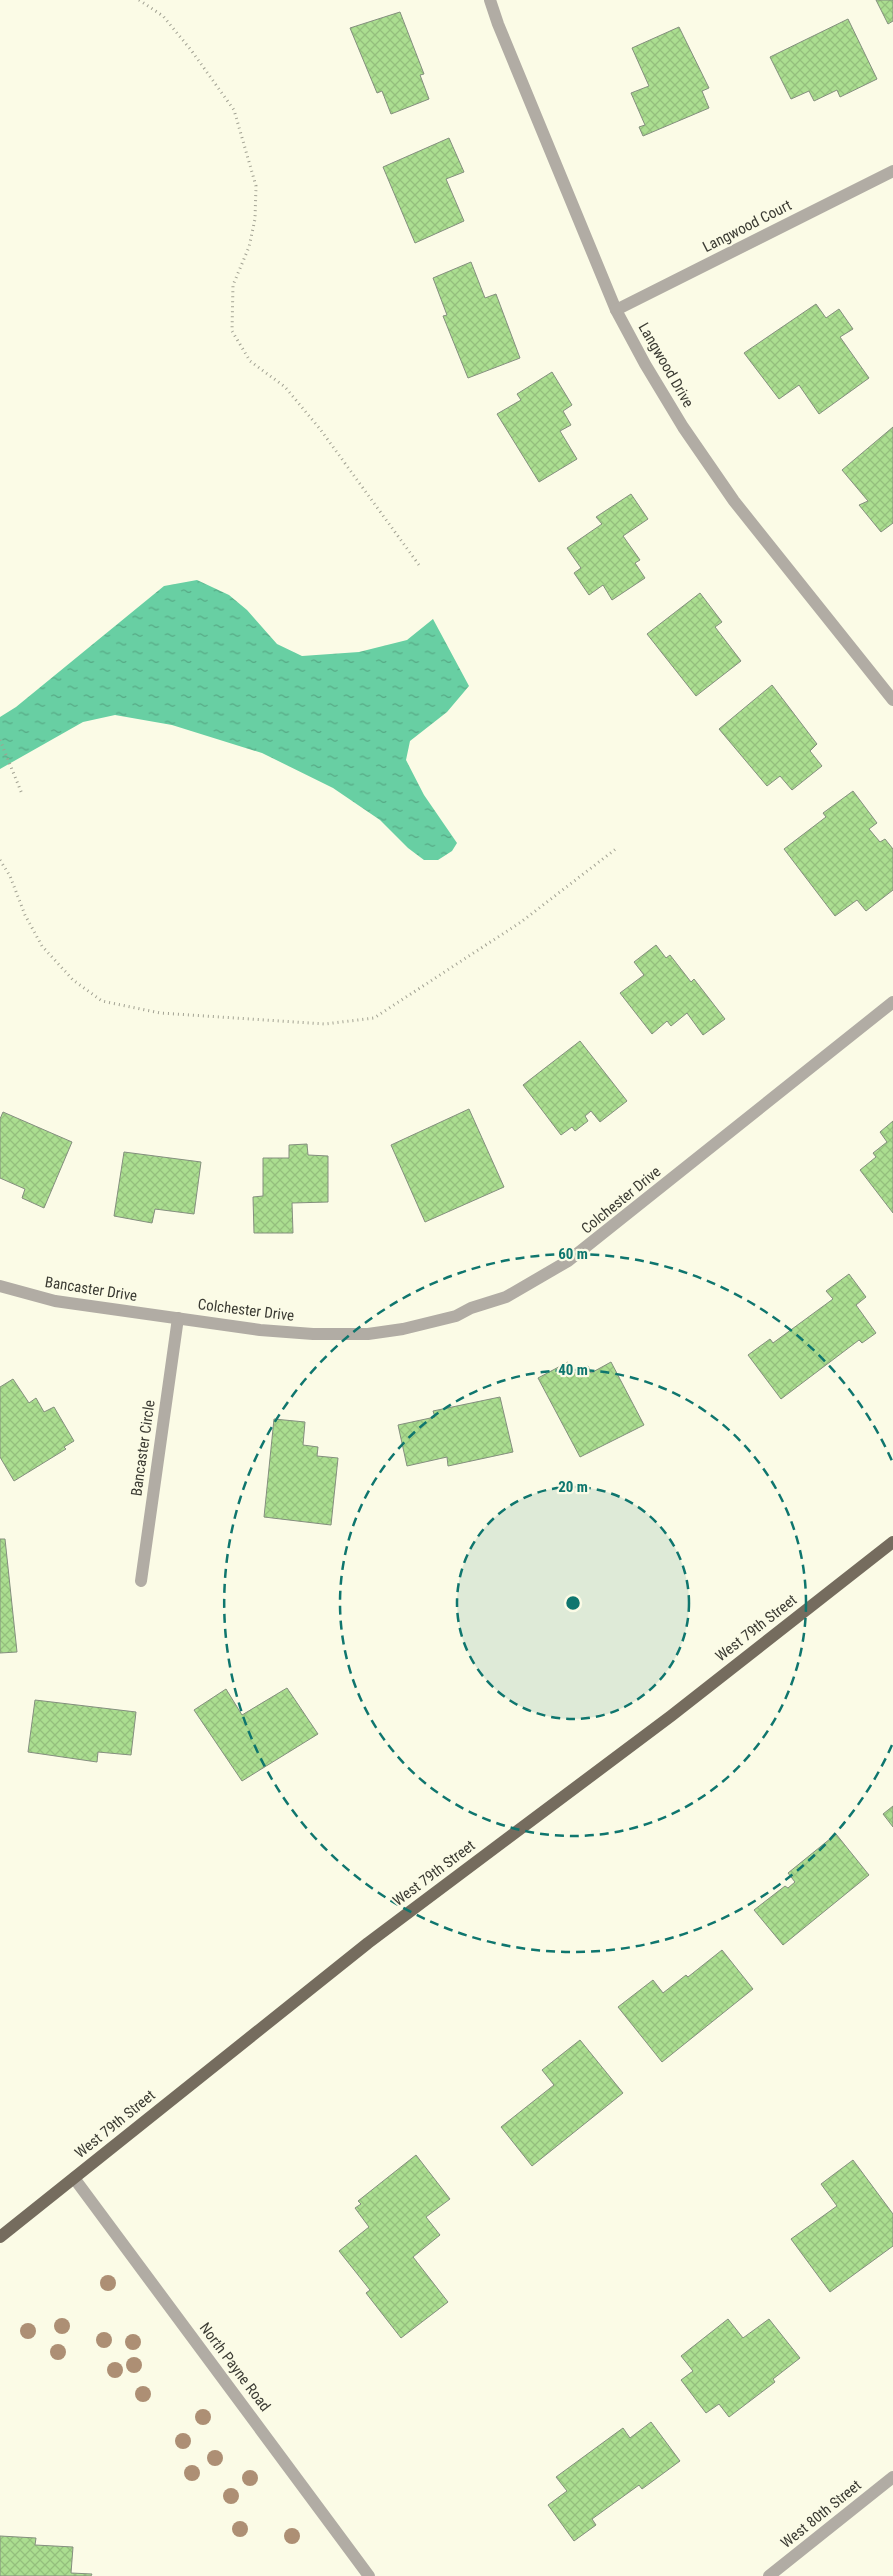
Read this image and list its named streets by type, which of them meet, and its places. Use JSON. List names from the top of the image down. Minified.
{"streets":{"main road":["West 79th Street"],"street":["Langwood Court","Langwood Drive","Colchester Drive","Bancaster Drive","Bancaster Circle","North Payne Road","West 80th Street"]},"crossings":[["Langwood Court","Langwood Drive"],["Colchester Drive","Bancaster Drive"],["Colchester Drive","Bancaster Circle"],["Bancaster Drive","Bancaster Circle"],["West 79th Street","North Payne Road"]],"rings":["60 m","40 m","20 m"]}
